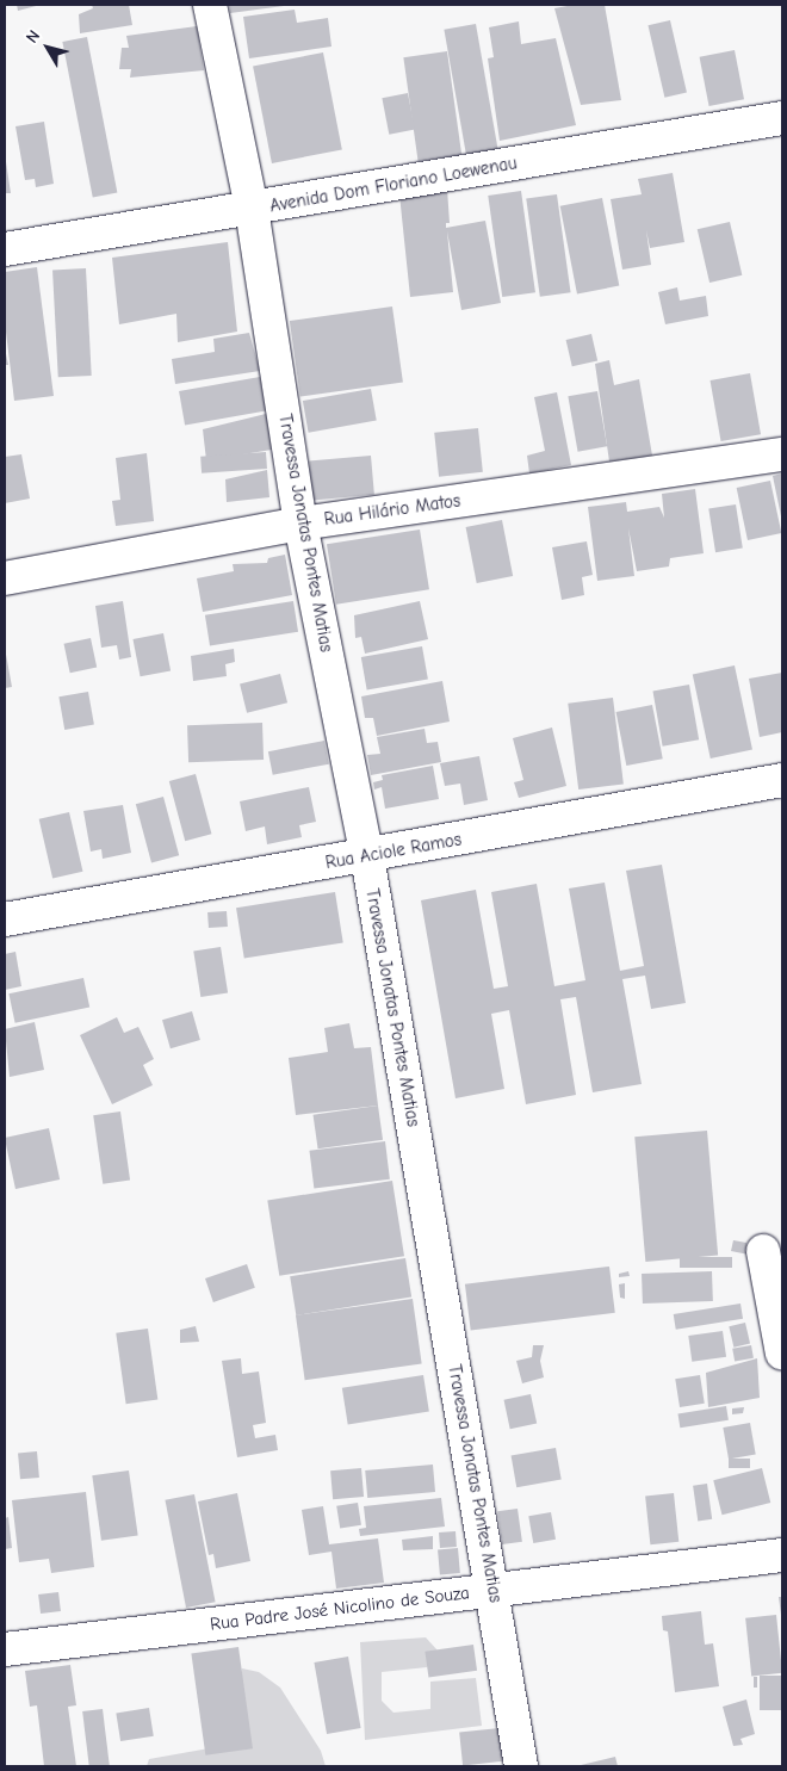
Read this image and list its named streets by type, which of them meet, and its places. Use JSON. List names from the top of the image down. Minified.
{"streets":{"street":["Avenida Dom Floriano Loewenau","Rua Hilário Matos","Travessa Jonatas Pontes Matias","Rua Aciole Ramos","Rua Padre José Nicolino de Souza"]},"crossings":[["Avenida Dom Floriano Loewenau","Travessa Jonatas Pontes Matias"],["Rua Hilário Matos","Travessa Jonatas Pontes Matias"],["Travessa Jonatas Pontes Matias","Rua Aciole Ramos"],["Travessa Jonatas Pontes Matias","Rua Padre José Nicolino de Souza"]],"north":"top left"}
